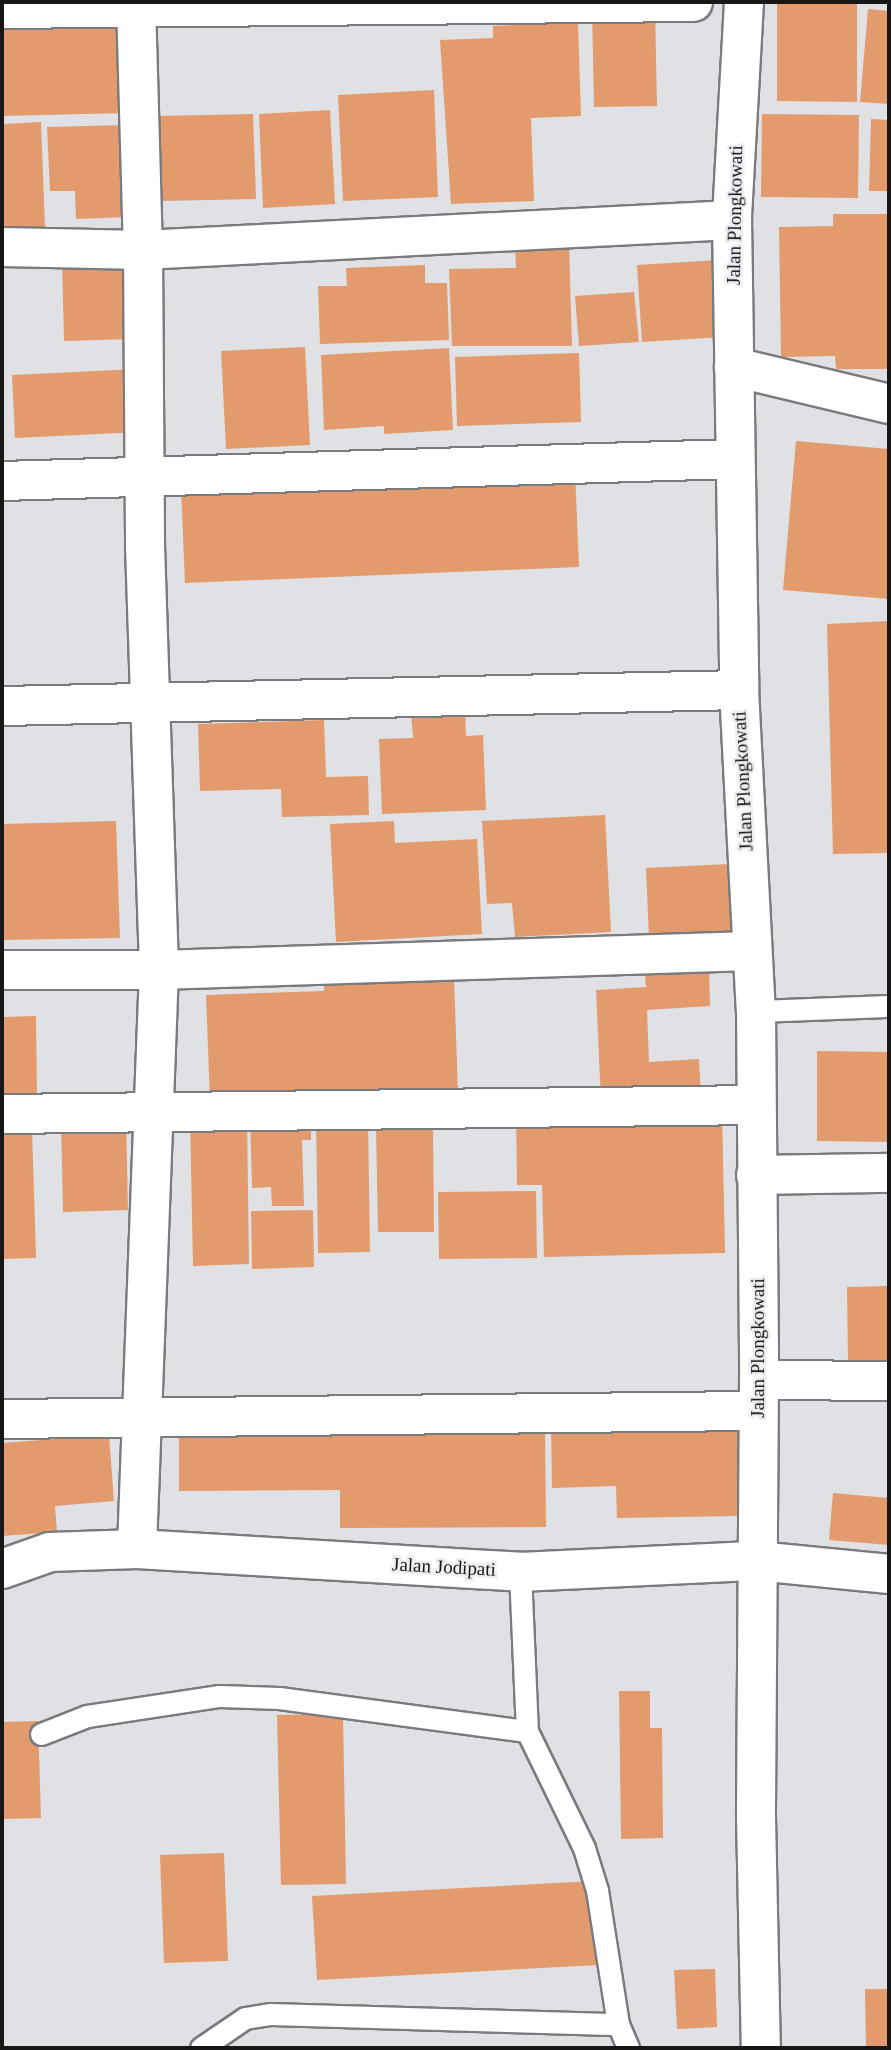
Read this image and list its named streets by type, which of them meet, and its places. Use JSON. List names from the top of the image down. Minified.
{"streets":{"street":["Jalan Plongkowati","Jalan Jodipati"]},"crossings":[["Jalan Plongkowati","Jalan Jodipati"]]}
